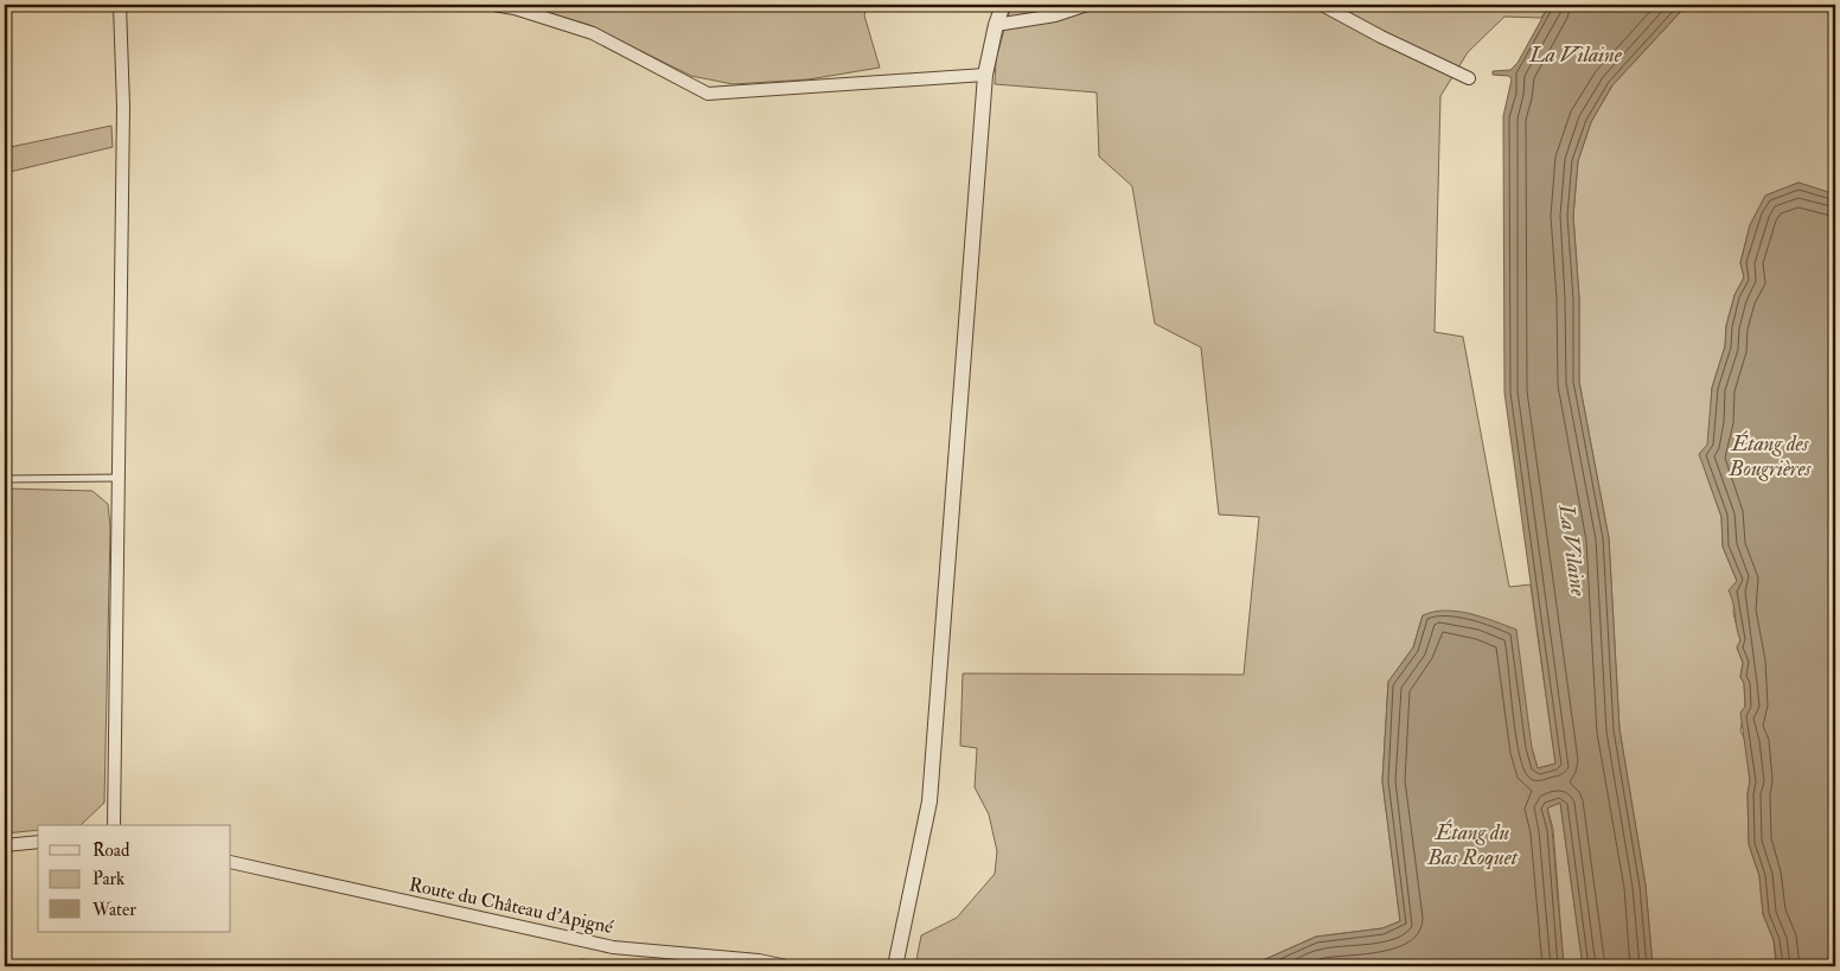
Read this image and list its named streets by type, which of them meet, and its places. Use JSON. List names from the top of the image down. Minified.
{"streets":{"street":["Route du Château d'Apigné"]},"water":["La Vilaine","Étang des Bougrières","Étang du Bas Roquet"],"legend":["Road","Park","Water"]}
